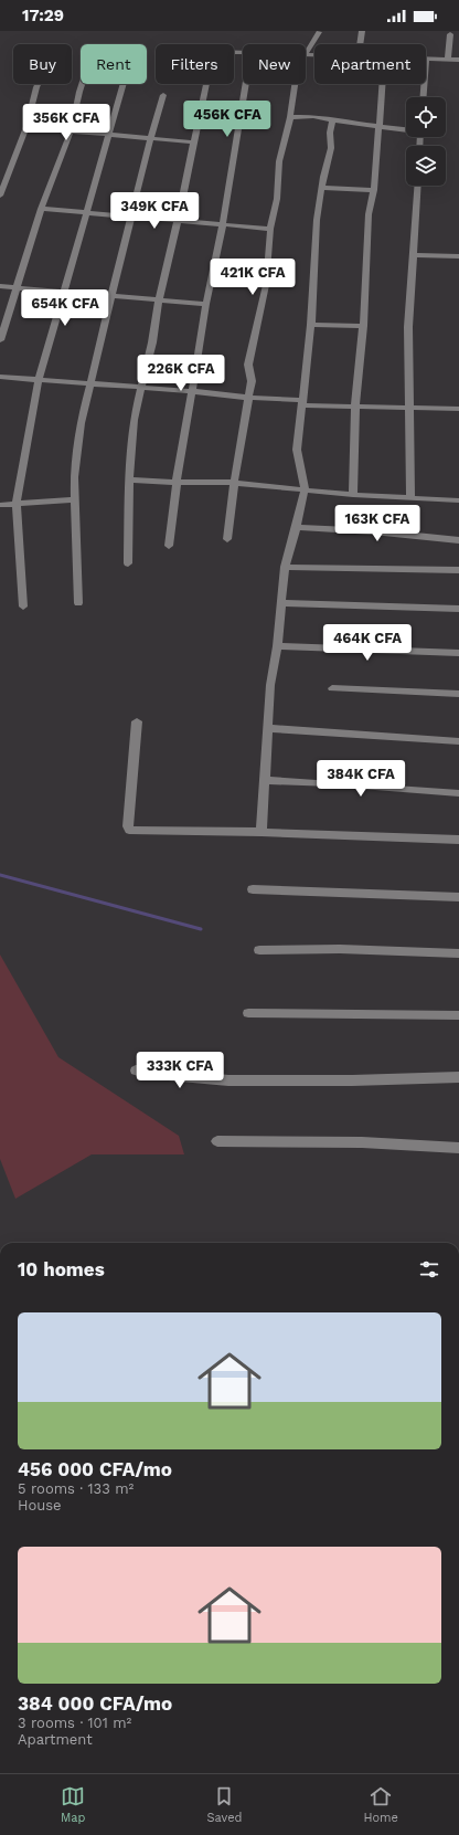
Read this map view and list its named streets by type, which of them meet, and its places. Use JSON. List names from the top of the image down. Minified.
{"page":{"status":"17:29","chip":["Buy","Rent","Filters","New","Apartment"],"price":["456K CFA","356K CFA","349K CFA","421K CFA","654K CFA","226K CFA","163K CFA","464K CFA","384K CFA","333K CFA"],"heading":"10 homes","list":[{"name":"456 000 CFA/mo","note":"5 rooms · 133 m² · House"},{"name":"384 000 CFA/mo","note":"3 rooms · 101 m² · Apartment"}],"tabs":["Map","Saved","Home"]}}
